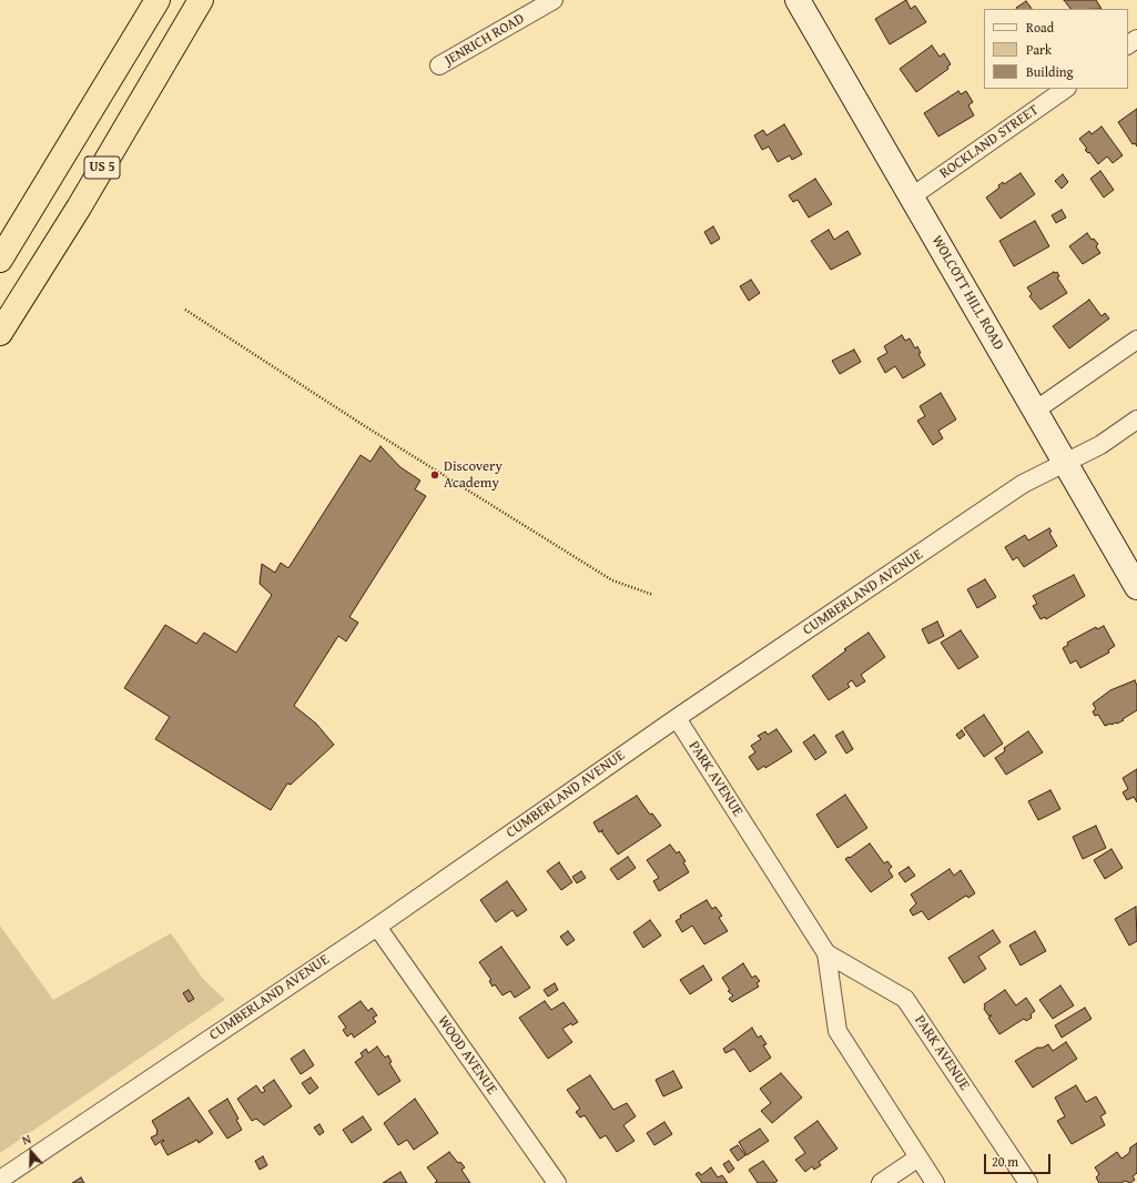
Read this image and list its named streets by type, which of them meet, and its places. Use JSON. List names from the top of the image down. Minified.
{"streets":{"highway":["US 5"],"street":["JENRICH ROAD","ROCKLAND STREET","WOLCOTT HILL ROAD","CUMBERLAND AVENUE","PARK AVENUE","WOOD AVENUE"]},"crossings":[["ROCKLAND STREET","WOLCOTT HILL ROAD"],["WOLCOTT HILL ROAD","CUMBERLAND AVENUE"],["CUMBERLAND AVENUE","PARK AVENUE"],["CUMBERLAND AVENUE","WOOD AVENUE"]],"places":["Discovery Academy"],"legend":["Road","Park","Building"],"scale_bar":"20 m","north":"top"}
